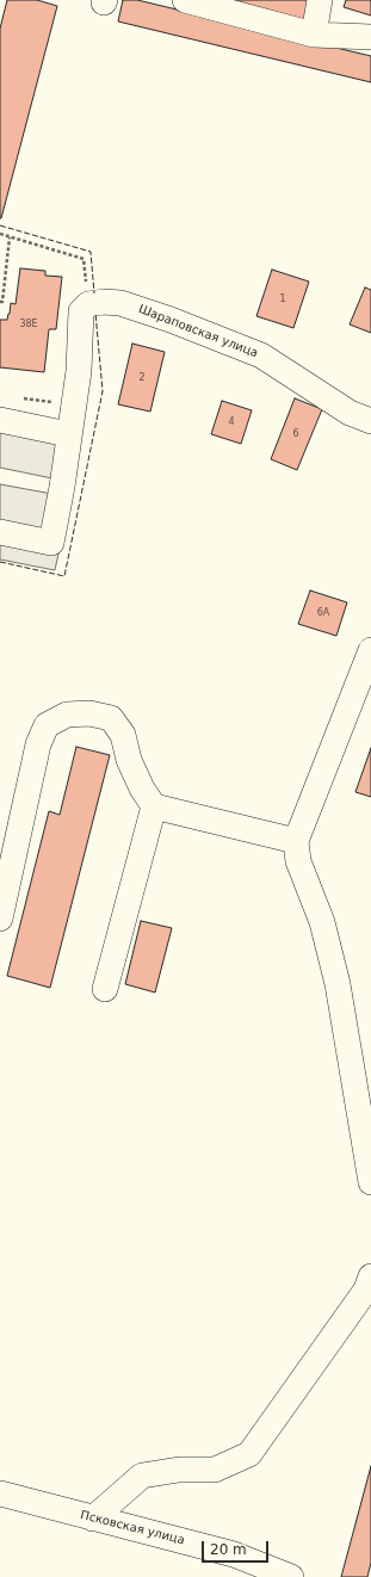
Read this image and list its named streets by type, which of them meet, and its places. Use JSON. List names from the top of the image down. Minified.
{"streets":{"street":["Шараповская улица","Псковская улица"]},"house_numbers":["1","38Е","2","4","6","6А"],"scale_bar":"20 m"}
